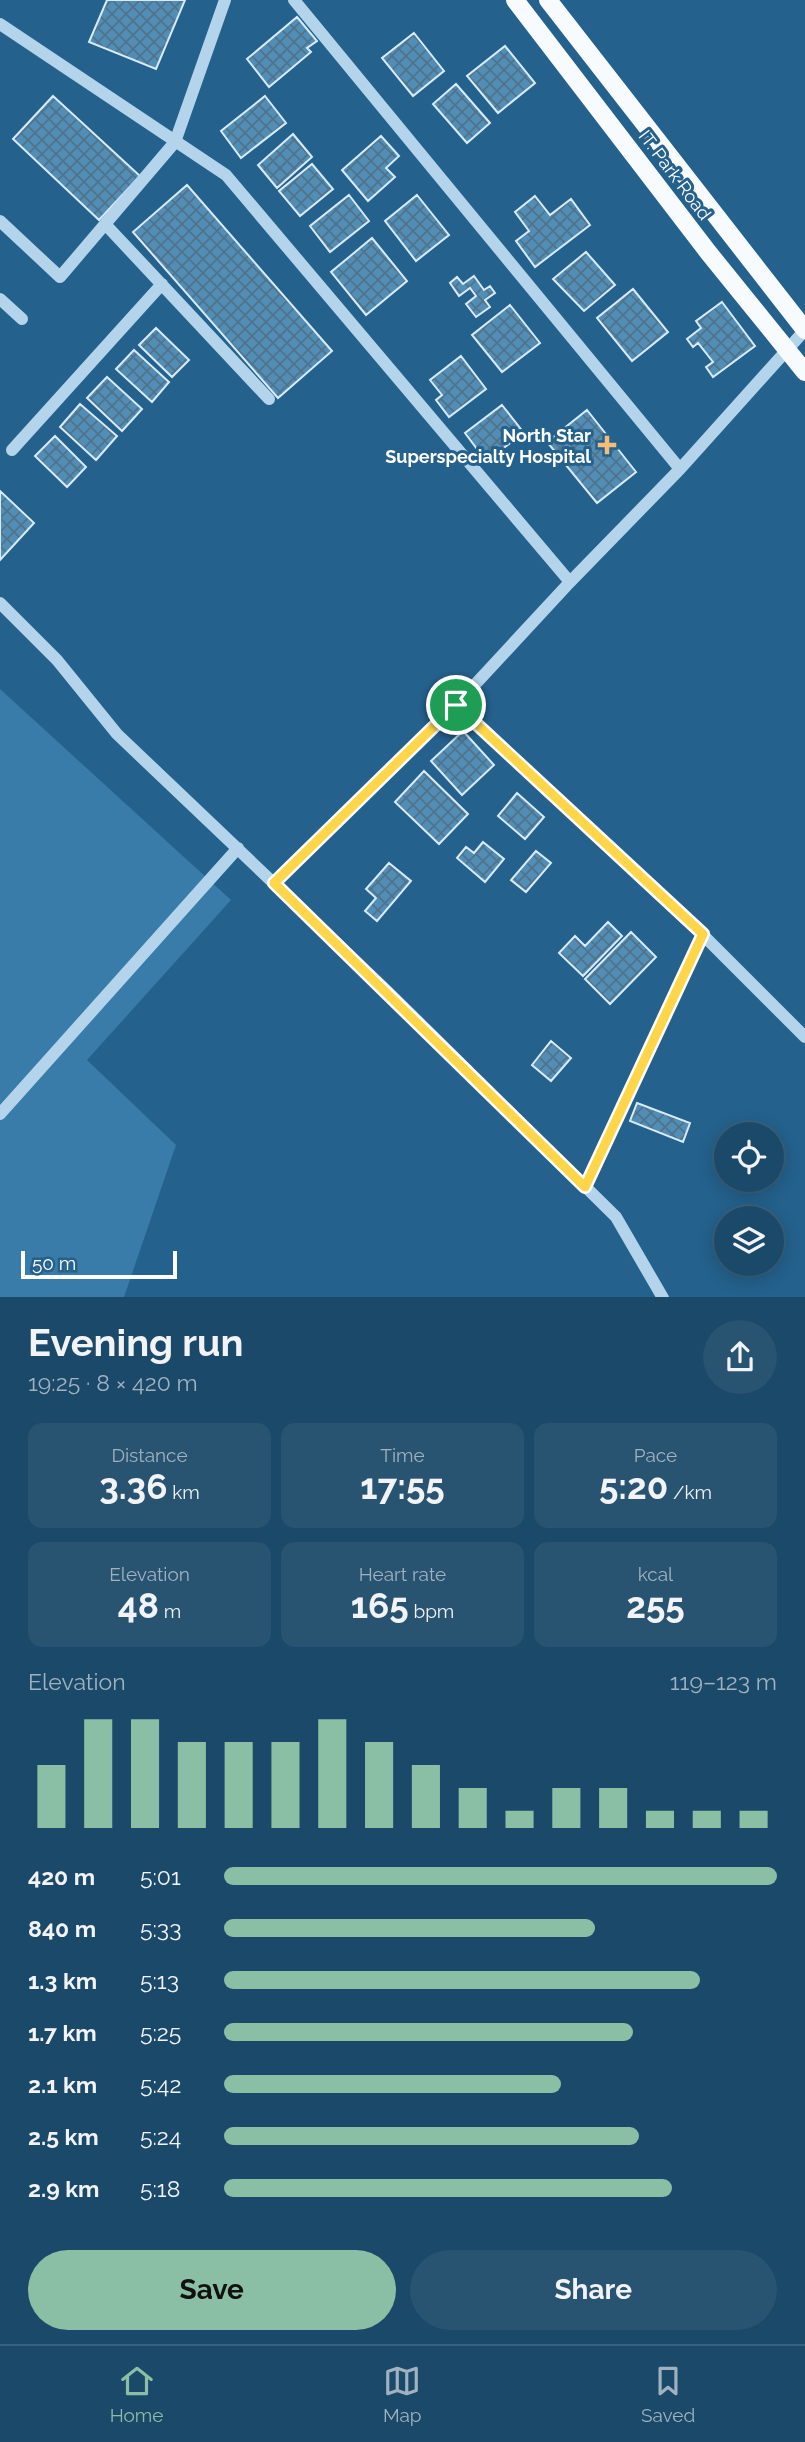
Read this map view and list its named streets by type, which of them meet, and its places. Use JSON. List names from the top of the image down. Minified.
{"streets":{"main road":["IT. Park Road"]},"places":{"health":["North Star Superspecialty Hospital"]},"scale_bar":"50 m","page":{"scale":"50 m","heading":["Evening run","19:25 · 8 × 420 m"],"stats":[["Distance","3.36 km"],["Time","17:55"],["Pace","5:20 /km"],["Elevation","48 m"],["Heart rate","165 bpm"],["kcal","255"]],"chart":["Elevation","119–123 m"],"list":[{"name":"420 m","note":"5:01"},{"name":"840 m","note":"5:33"},{"name":"1.3 km","note":"5:13"},{"name":"1.7 km","note":"5:25"},{"name":"2.1 km","note":"5:42"},{"name":"2.5 km","note":"5:24"},{"name":"2.9 km","note":"5:18"}],"buttons":["Save","Share"],"tabs":["Home","Map","Saved"]}}
